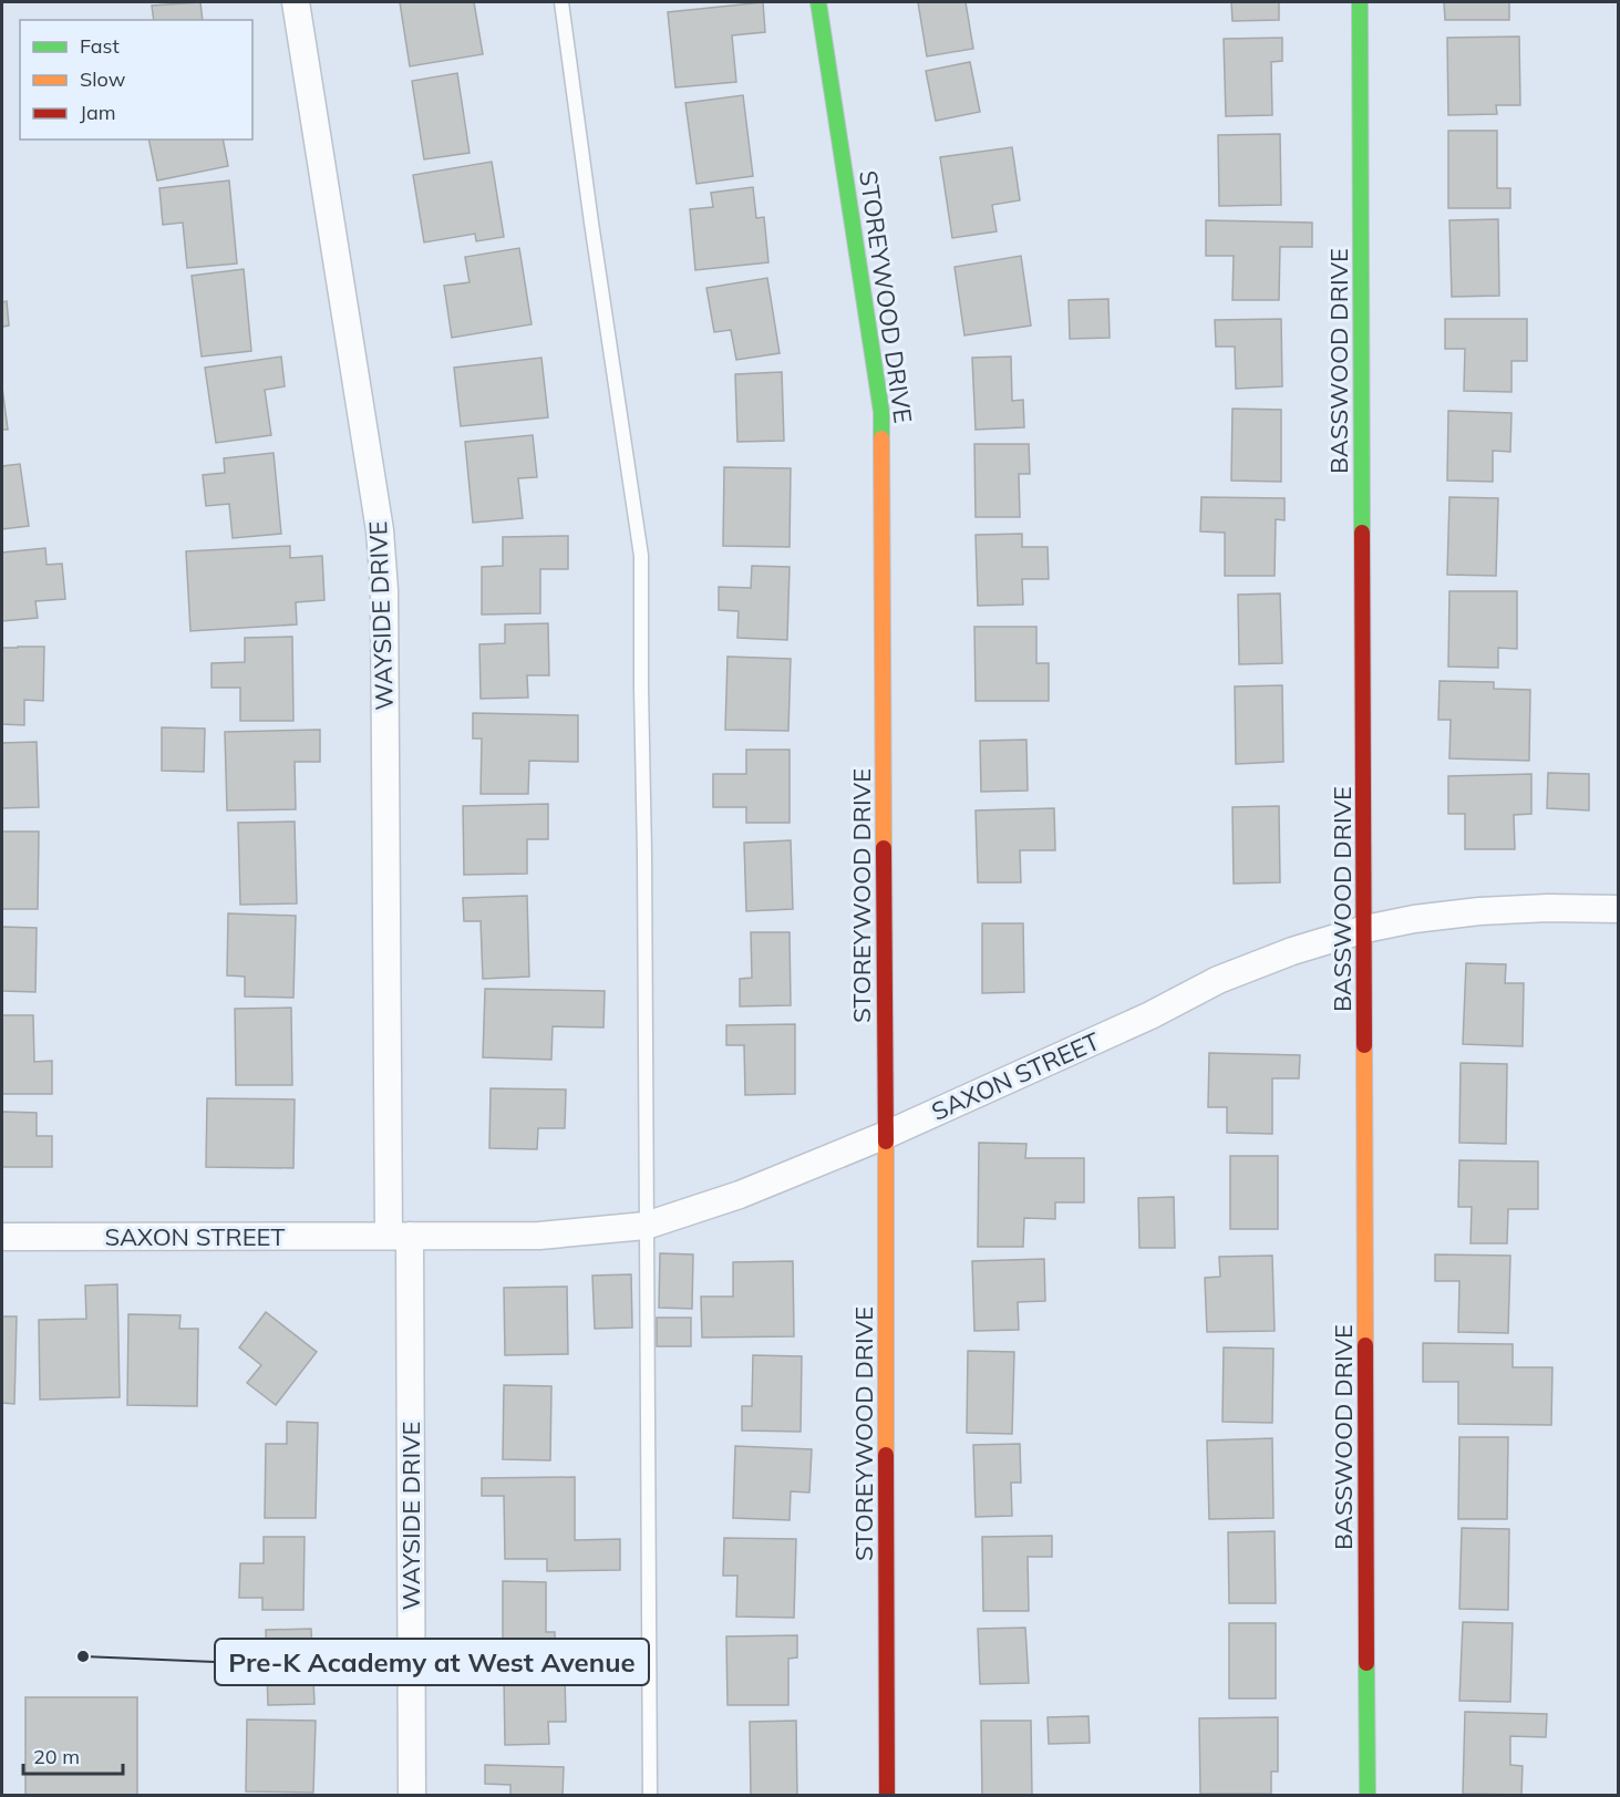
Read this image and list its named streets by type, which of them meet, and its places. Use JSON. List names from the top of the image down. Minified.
{"streets":{"street":["STOREYWOOD DRIVE","BASSWOOD DRIVE","WAYSIDE DRIVE","SAXON STREET"]},"crossings":[["STOREYWOOD DRIVE","SAXON STREET"],["BASSWOOD DRIVE","SAXON STREET"],["WAYSIDE DRIVE","SAXON STREET"]],"places":["Pre-K Academy at West Avenue"],"legend":["Fast","Slow","Jam"],"scale_bar":"20 m"}
